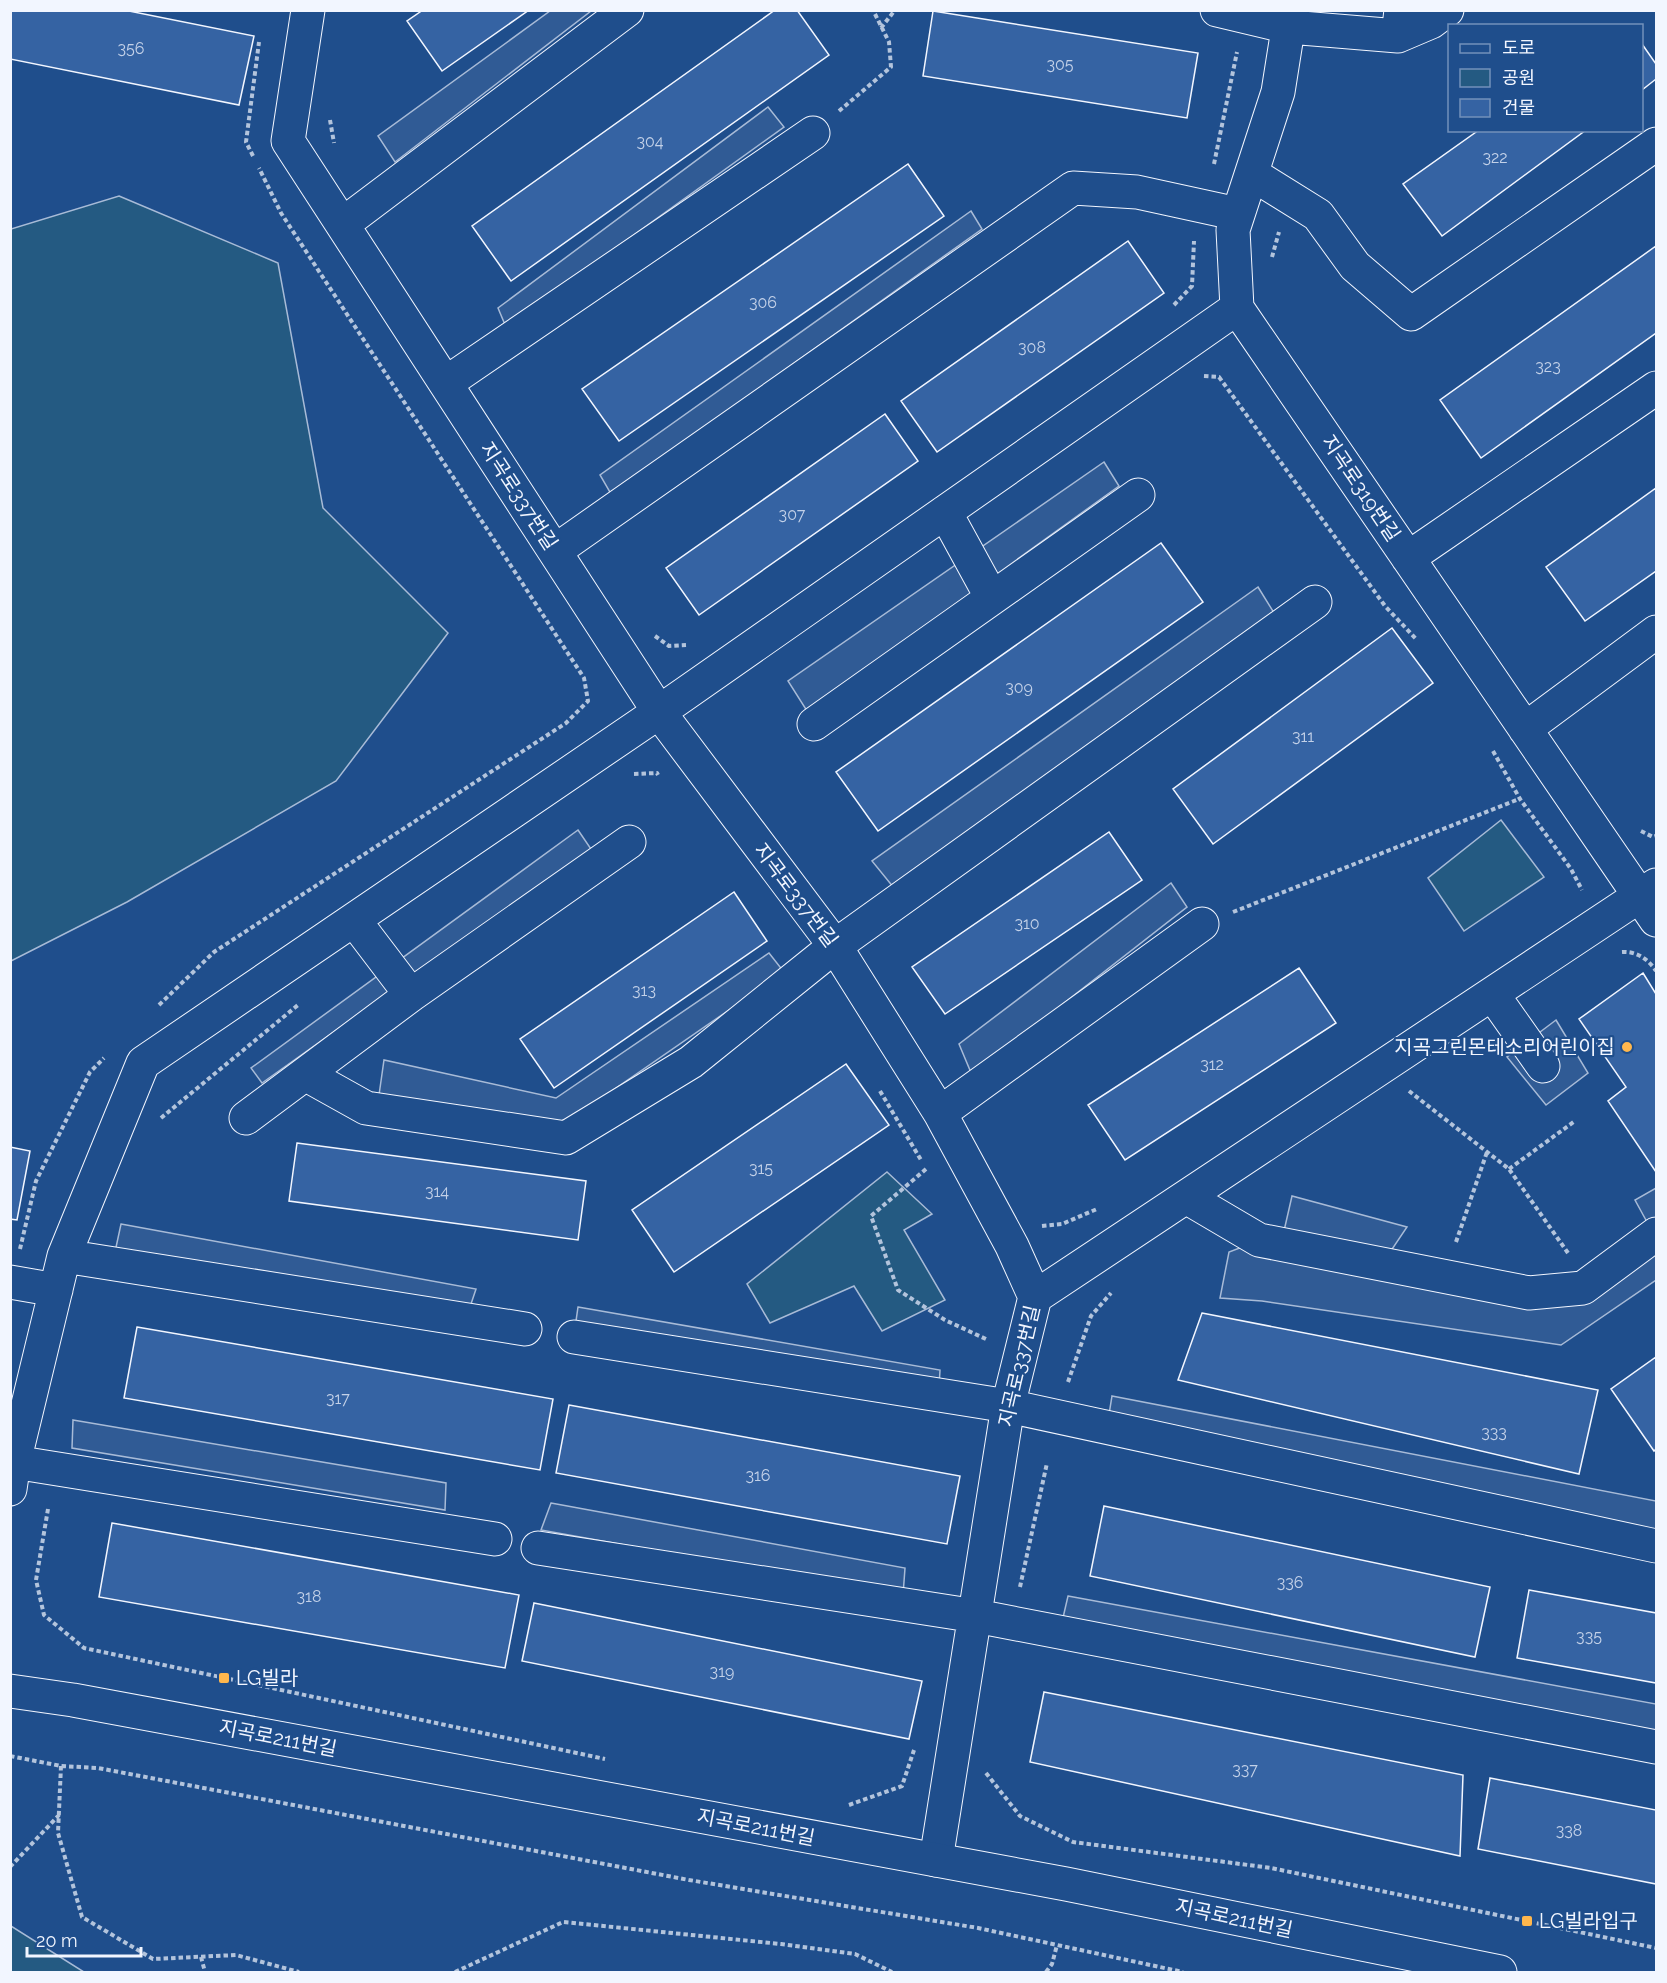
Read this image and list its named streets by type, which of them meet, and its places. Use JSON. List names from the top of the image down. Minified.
{"streets":{"street":["지곡로319번길","지곡로337번길","지곡로211번길"]},"crossings":[["지곡로337번길","지곡로211번길"]],"places":{"other":["지곡그린몬테소리어린이집"],"transit":["LG빌라","LG빌라입구"]},"house_numbers":["356","305","304","322","306","308","323","307","309","311","310","313","312","315","314","317","333","316","336","318","335","319","337","338"],"legend":["도로","공원","건물"],"scale_bar":"20 m"}
